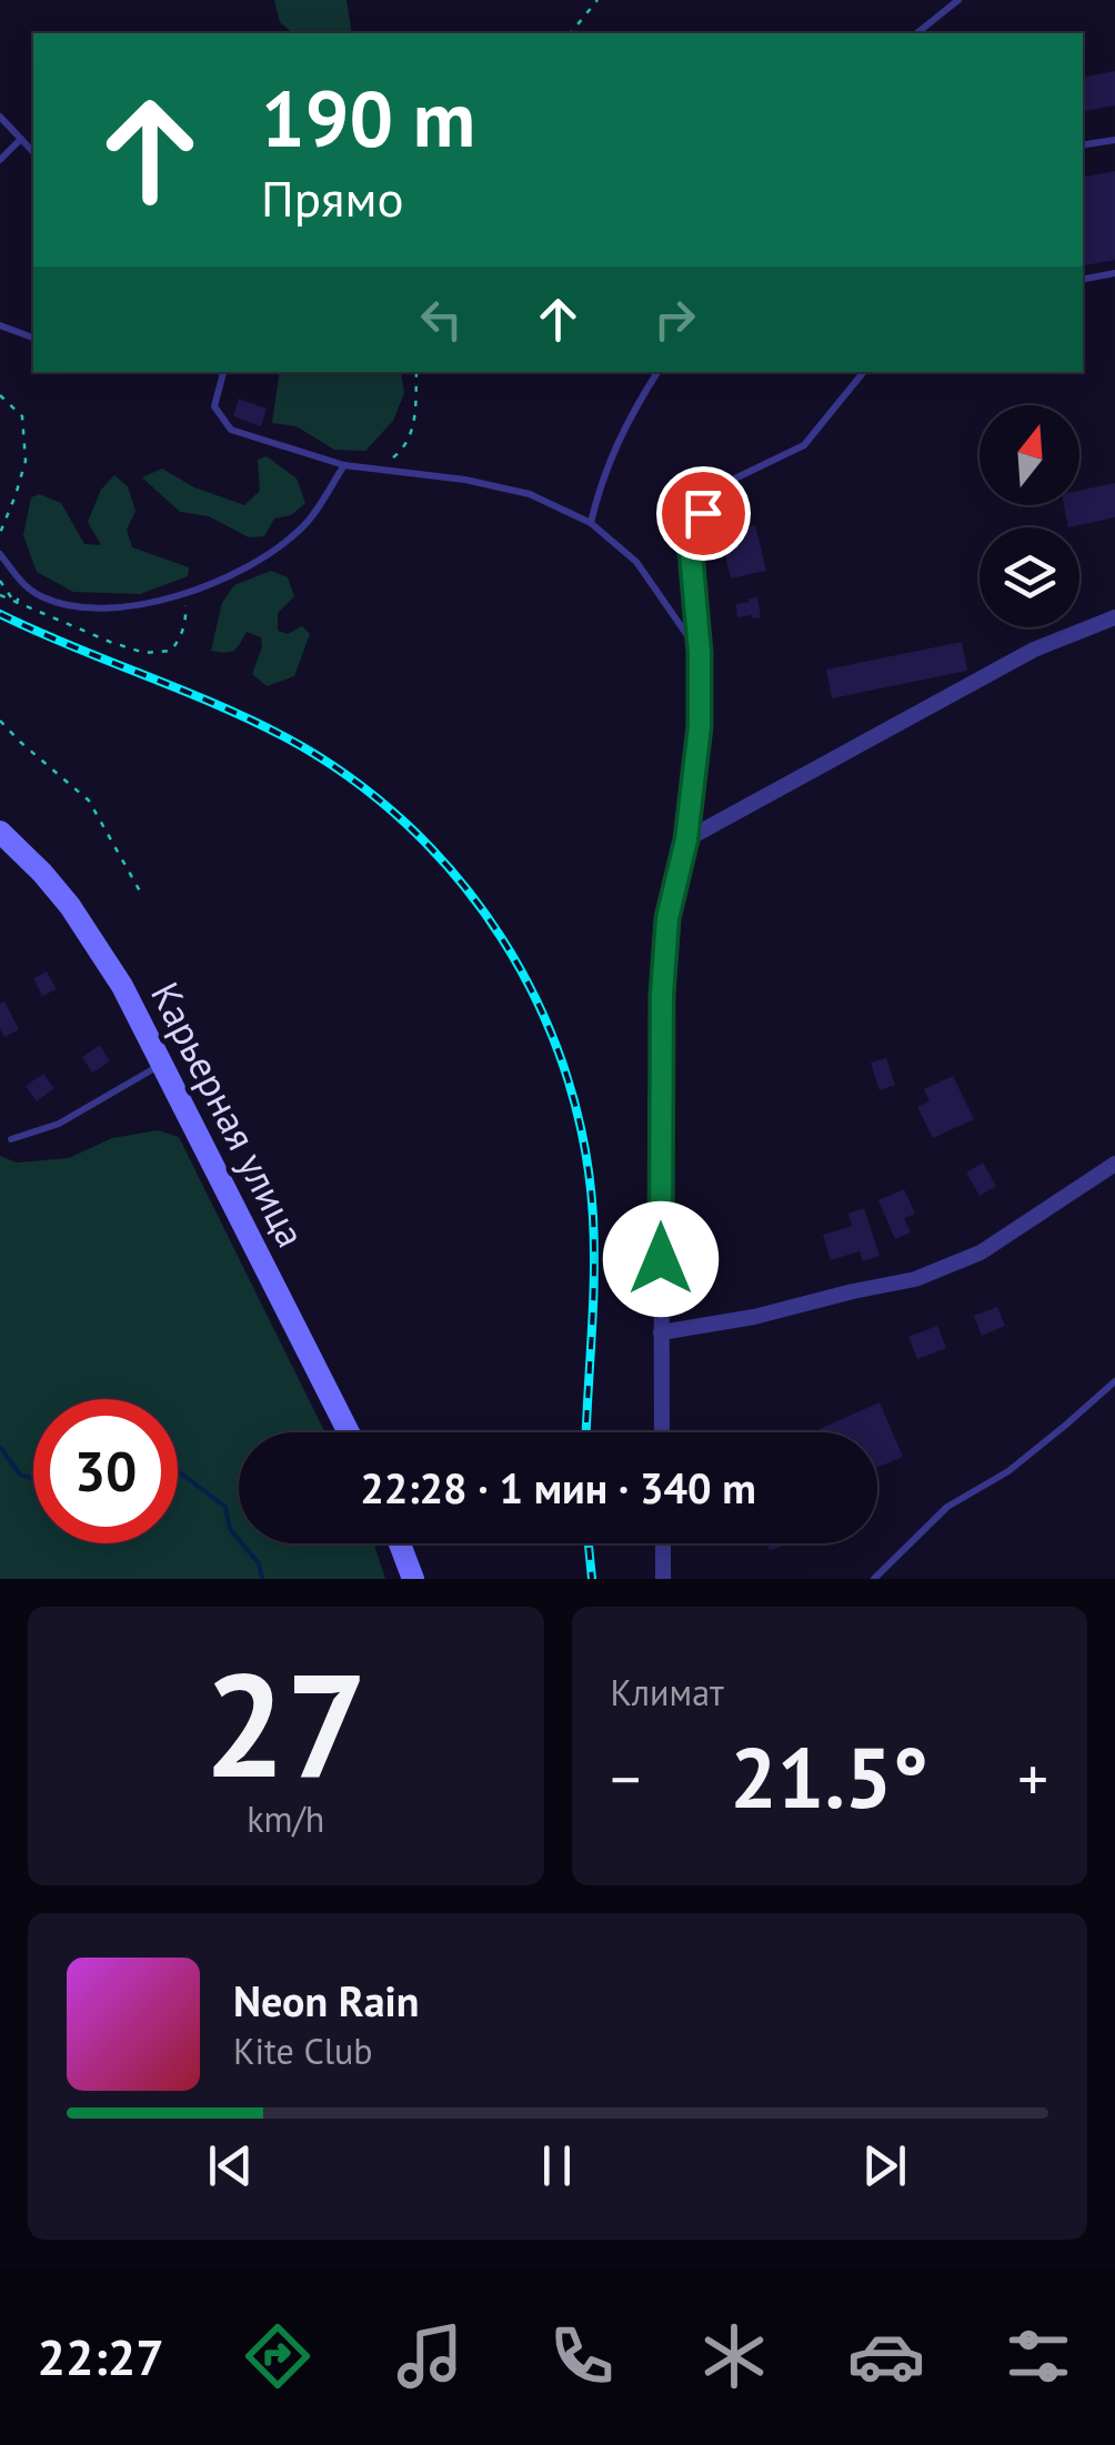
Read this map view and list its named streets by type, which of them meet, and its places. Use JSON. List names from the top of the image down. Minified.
{"streets":{"main road":["Карьерная улица"]},"north":"top","page":{"turn":["190 m","Прямо"],"limit":"30","trip":"22:28 · 1 мин · 340 m","tile":[["27","km/h"],"Климат"],"heat":["−","21.5°","+"],"song":["Neon Rain","Kite Club"],"tabs":"22:27"}}
